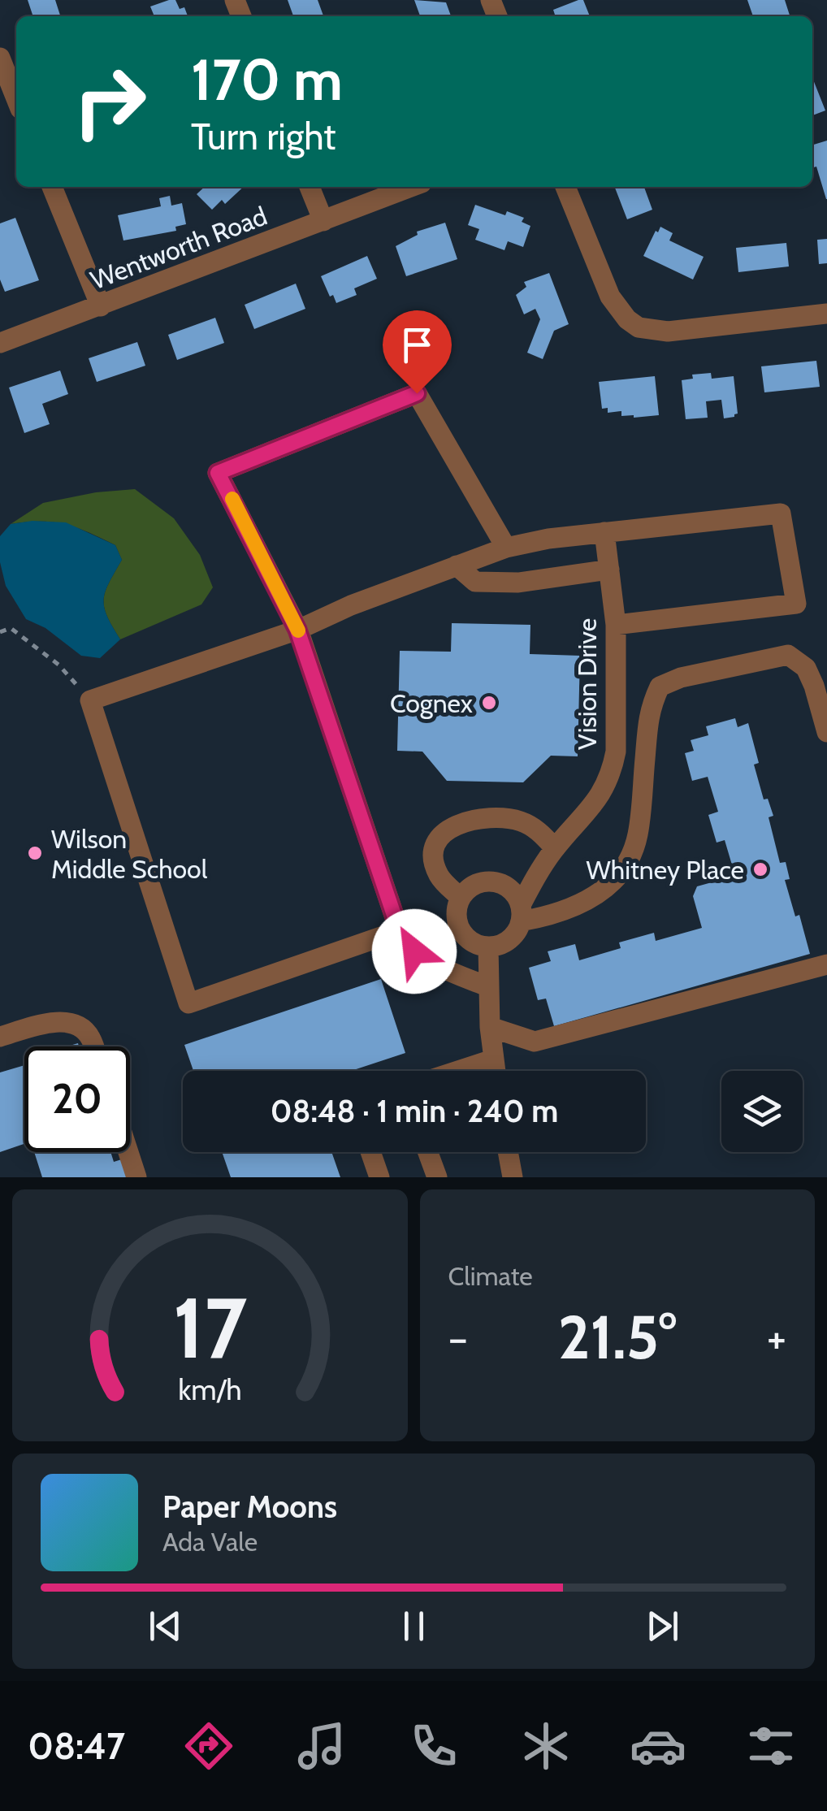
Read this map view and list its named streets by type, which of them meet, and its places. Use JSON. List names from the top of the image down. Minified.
{"streets":{"street":["Wentworth Road","Vision Drive"]},"places":["Cognex","Wilson Middle School","Whitney Place"],"page":{"turn":["170 m","Turn right"],"limit":"20","trip":"08:48 · 1 min · 240 m","tile":"Climate","heat":["−","21.5°","+"],"song":["Paper Moons","Ada Vale"],"tabs":"08:47","gauge":["17","km/h"]}}
